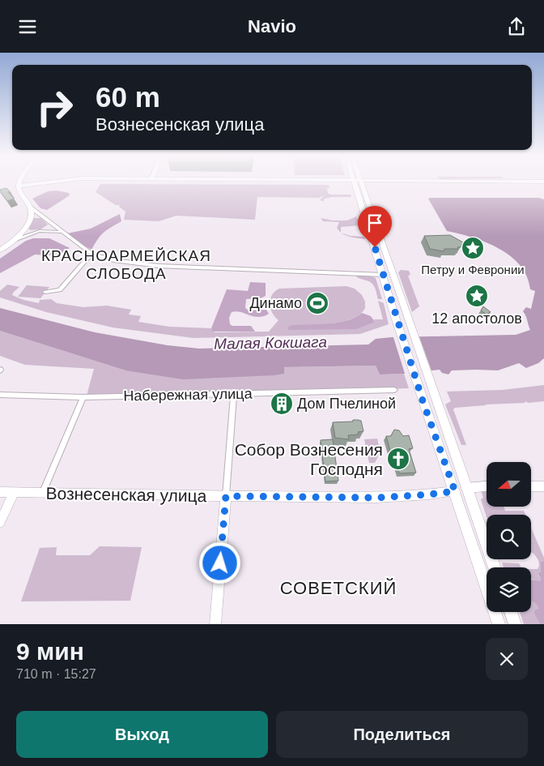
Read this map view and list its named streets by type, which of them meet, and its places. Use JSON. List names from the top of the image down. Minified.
{"streets":{"main road":["Вознесенская улица"],"street":["Набережная улица"]},"districts":["КРАСНОАРМЕЙСКАЯ СЛОБОДА","СОВЕТСКИЙ"],"water":["Малая Кокшага"],"places":{"place":["Петру и Февронии","12 апостолов"],"sports":["Динамо"],"building":["Дом Пчелиной"],"church":["Собор Вознесения Господня"]},"north":"left","page":{"header":"Navio","turn":["60 m","Вознесенская улица"],"heading":["9 мин","710 m · 15:27"],"buttons":["Выход","Поделиться"]}}
